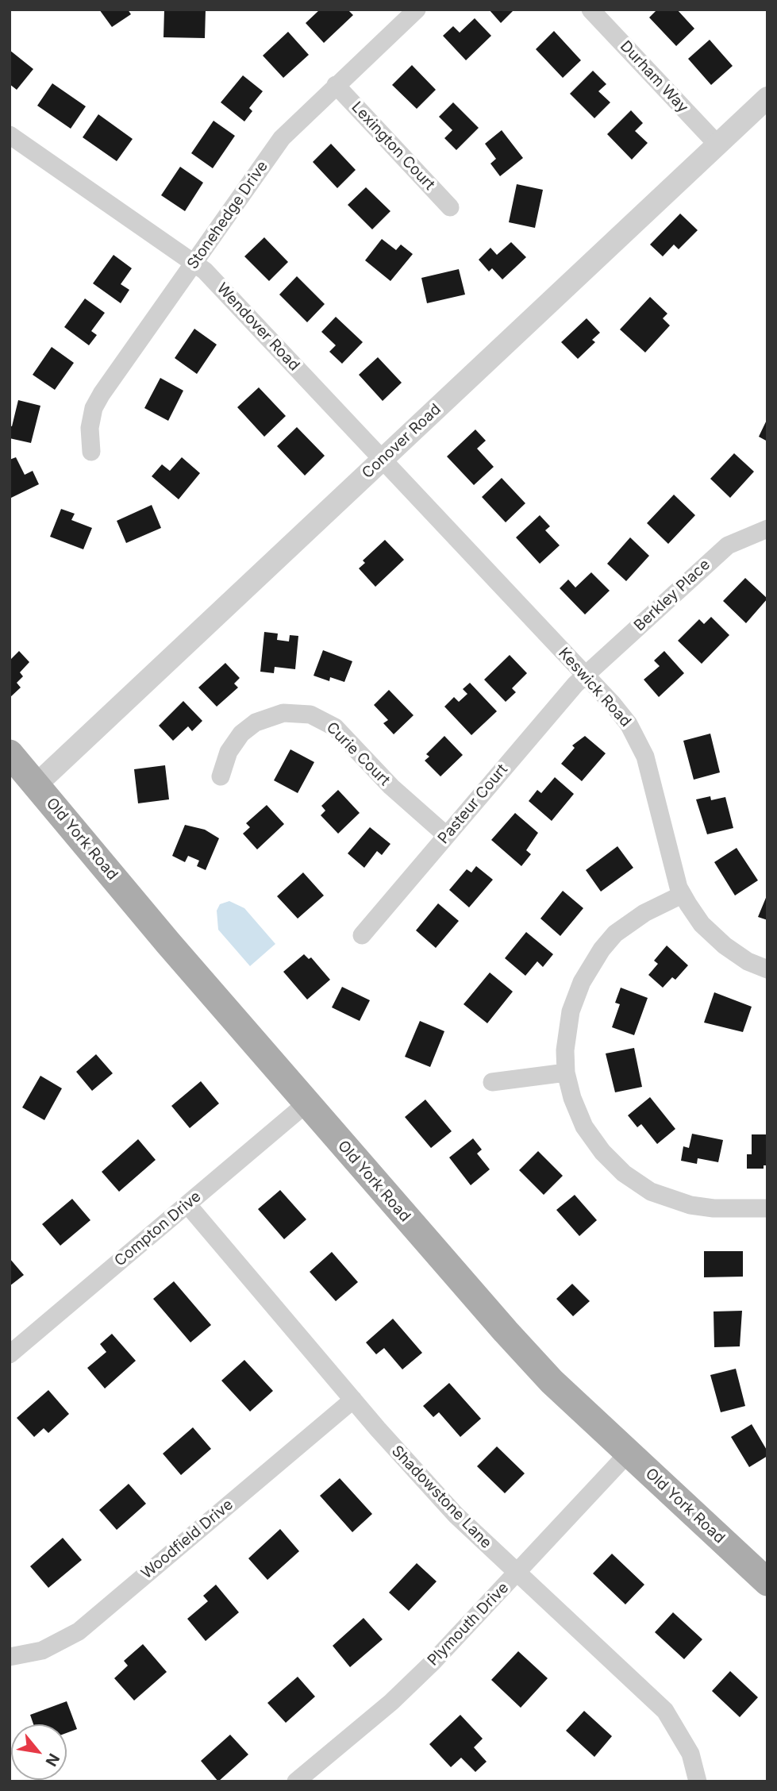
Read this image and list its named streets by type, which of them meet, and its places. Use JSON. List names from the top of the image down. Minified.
{"streets":{"main road":["Old York Road"],"street":["Durham Way","Lexington Court","Stonehedge Drive","Wendover Road","Conover Road","Berkley Place","Keswick Road","Curie Court","Pasteur Court","Compton Drive","Shadowstone Lane","Woodfield Drive","Plymouth Drive"]},"crossings":[["Durham Way","Conover Road"],["Lexington Court","Stonehedge Drive"],["Stonehedge Drive","Wendover Road"],["Wendover Road","Conover Road"],["Wendover Road","Keswick Road"],["Conover Road","Keswick Road"],["Conover Road","Old York Road"],["Berkley Place","Keswick Road"],["Berkley Place","Pasteur Court"],["Keswick Road","Pasteur Court"],["Curie Court","Pasteur Court"],["Old York Road","Compton Drive"],["Old York Road","Plymouth Drive"],["Compton Drive","Shadowstone Lane"],["Shadowstone Lane","Woodfield Drive"],["Shadowstone Lane","Plymouth Drive"]],"north":"bottom right"}
